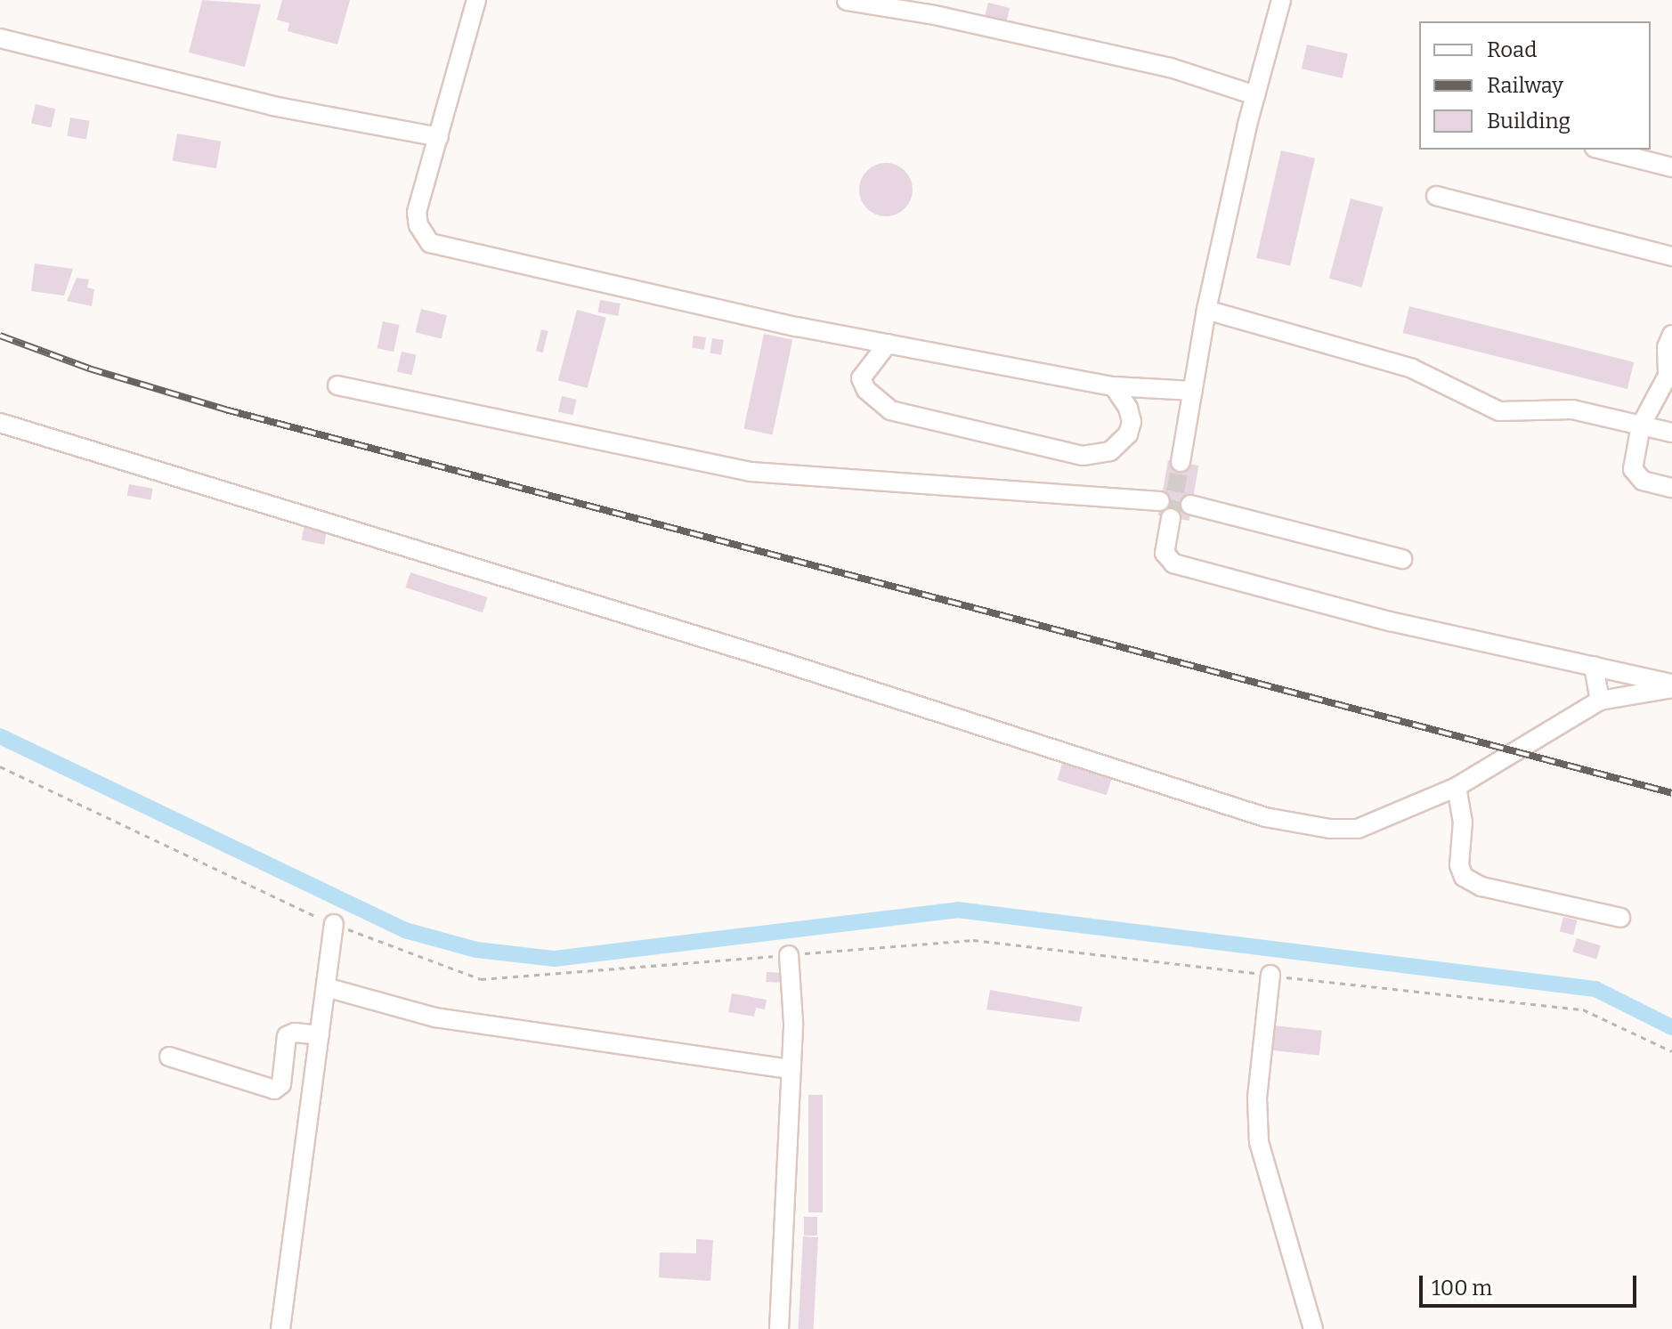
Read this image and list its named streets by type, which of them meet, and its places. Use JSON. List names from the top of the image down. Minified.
{"legend":["Road","Railway","Building"],"scale_bar":"100 m"}
